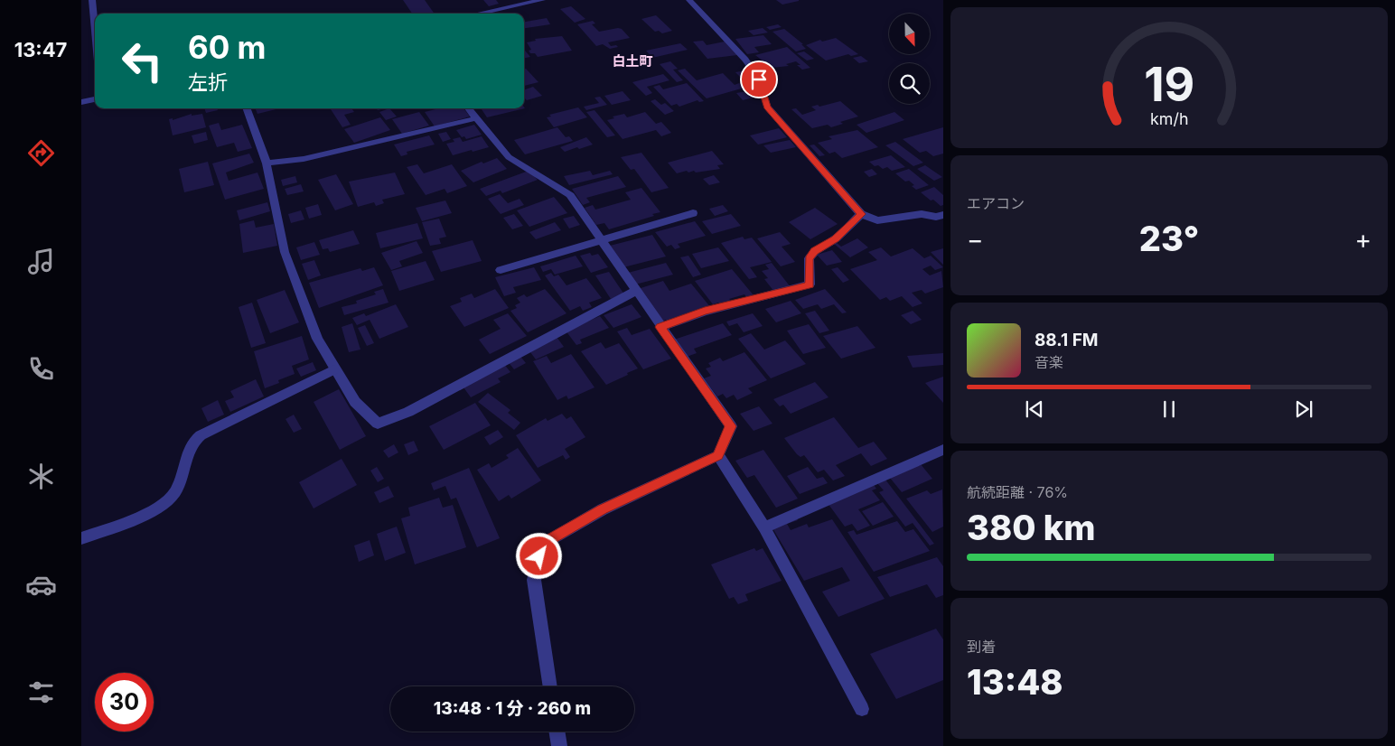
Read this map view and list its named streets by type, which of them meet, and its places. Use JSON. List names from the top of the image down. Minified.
{"districts":["白土町"],"north":"bottom","page":{"tabs":"13:47","turn":["60 m","左折"],"tile":["エアコン",["航続距離 · 76%","380 km"],["到着","13:48"]],"heat":["−","23°","+"],"song":["88.1 FM","音楽"],"limit":"30","trip":"13:48 · 1 分 · 260 m","gauge":["19","km/h"]}}
